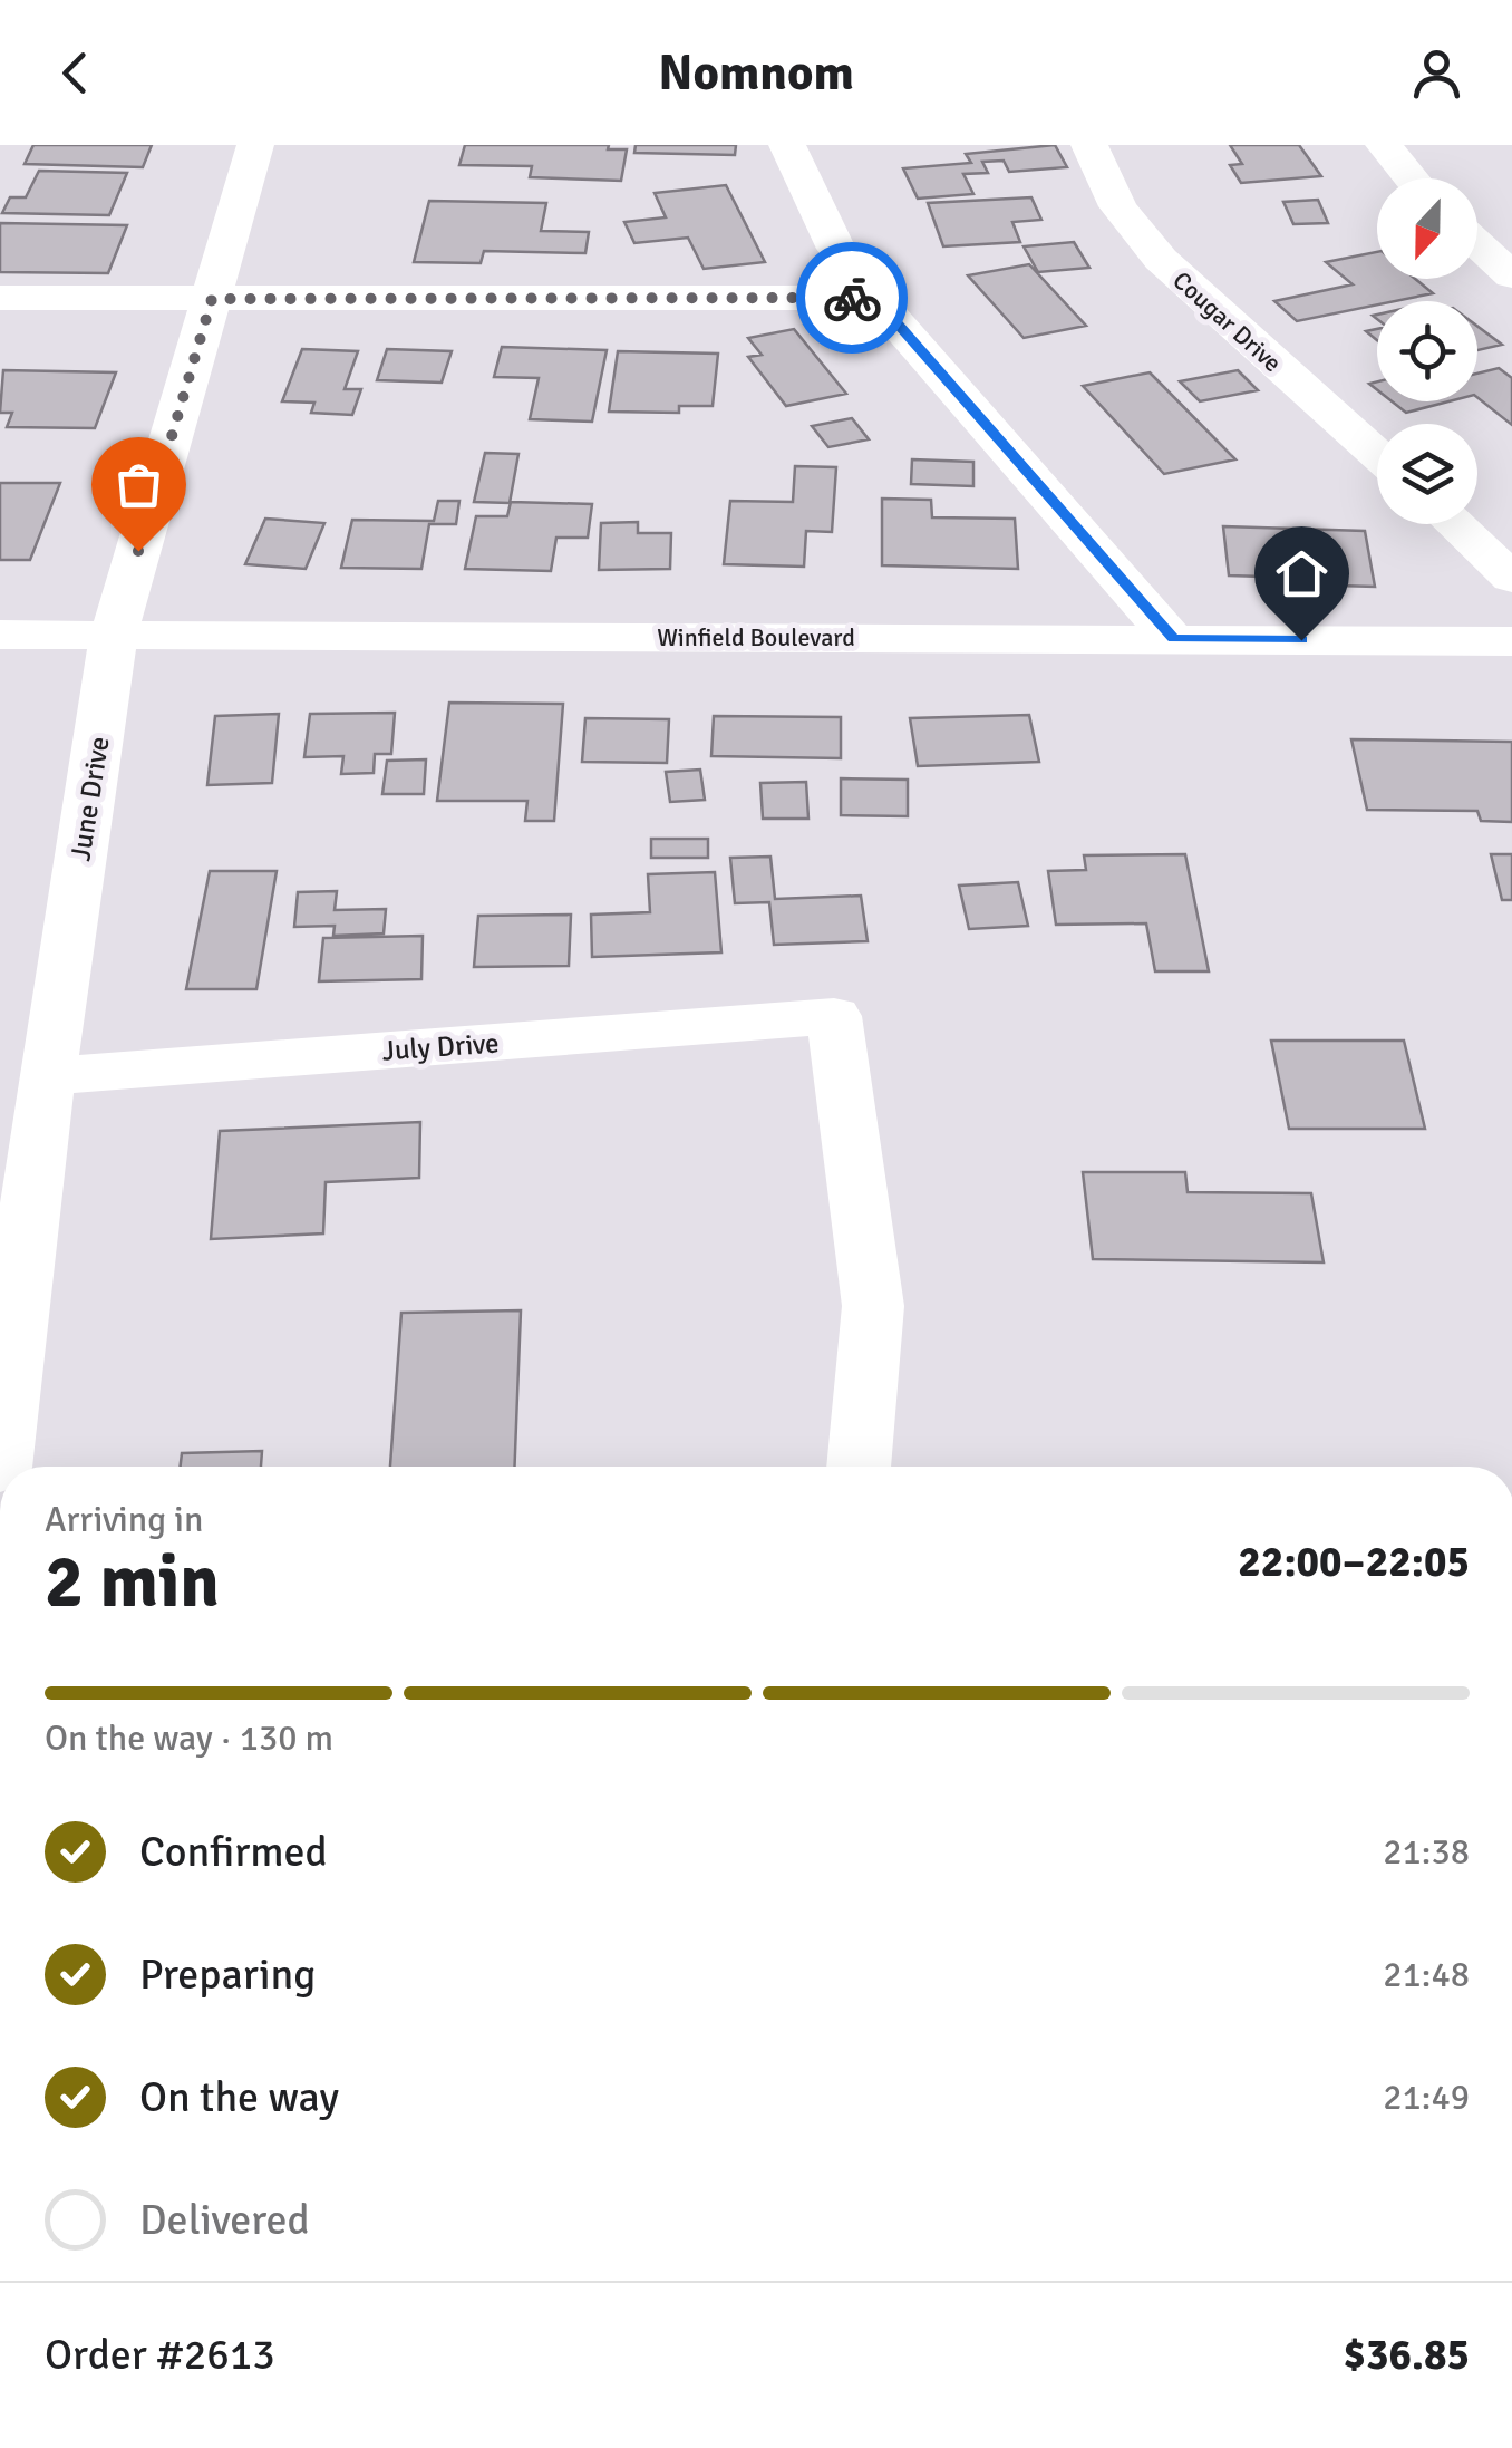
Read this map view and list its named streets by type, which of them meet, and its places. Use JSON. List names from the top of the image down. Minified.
{"streets":{"street":["Cougar Drive","Winfield Boulevard","June Drive","July Drive"]},"crossings":[["Winfield Boulevard","June Drive"],["June Drive","July Drive"]],"north":"bottom","page":{"header":"Nomnom","heading":["2 min","Arriving in","22:00–22:05"],"panel":["Order #2613","$36.85"],"bar":"On the way · 130 m","list":[["Confirmed","21:38"],["Preparing","21:48"],["On the way","21:49"],"Delivered"]}}
